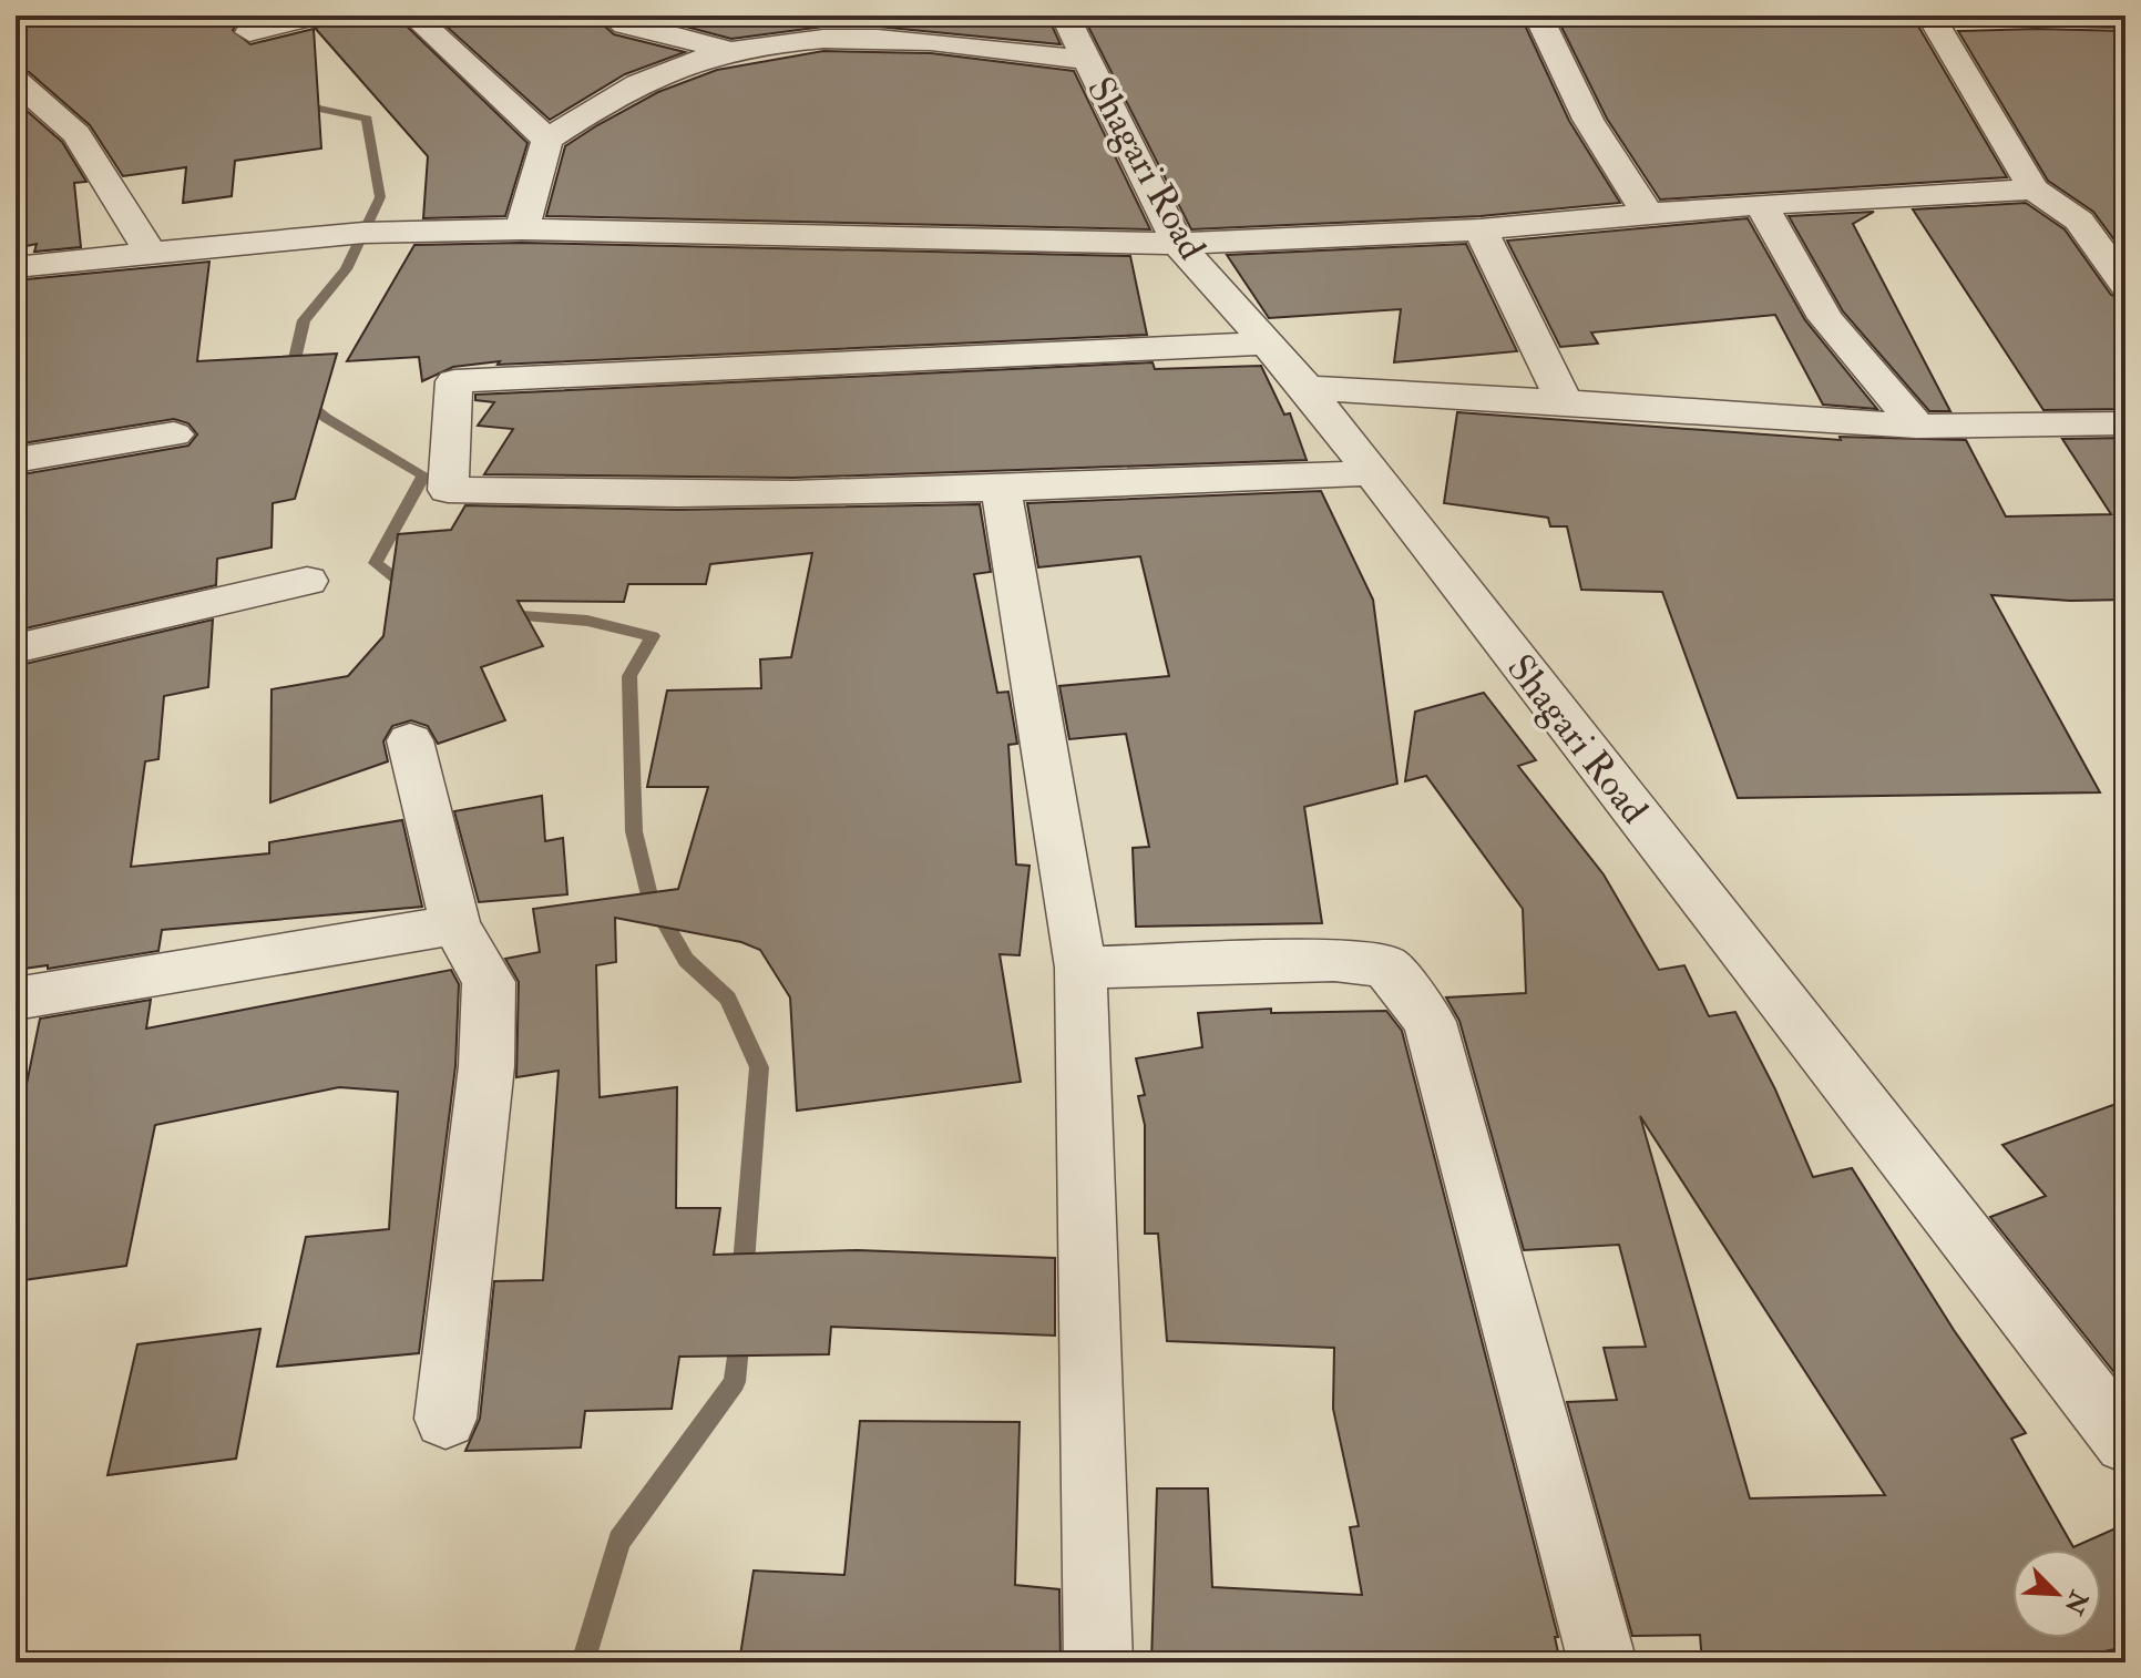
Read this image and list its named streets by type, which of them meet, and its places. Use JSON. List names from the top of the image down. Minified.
{"streets":{"street":["Shagari Road"]},"north":"bottom right"}
